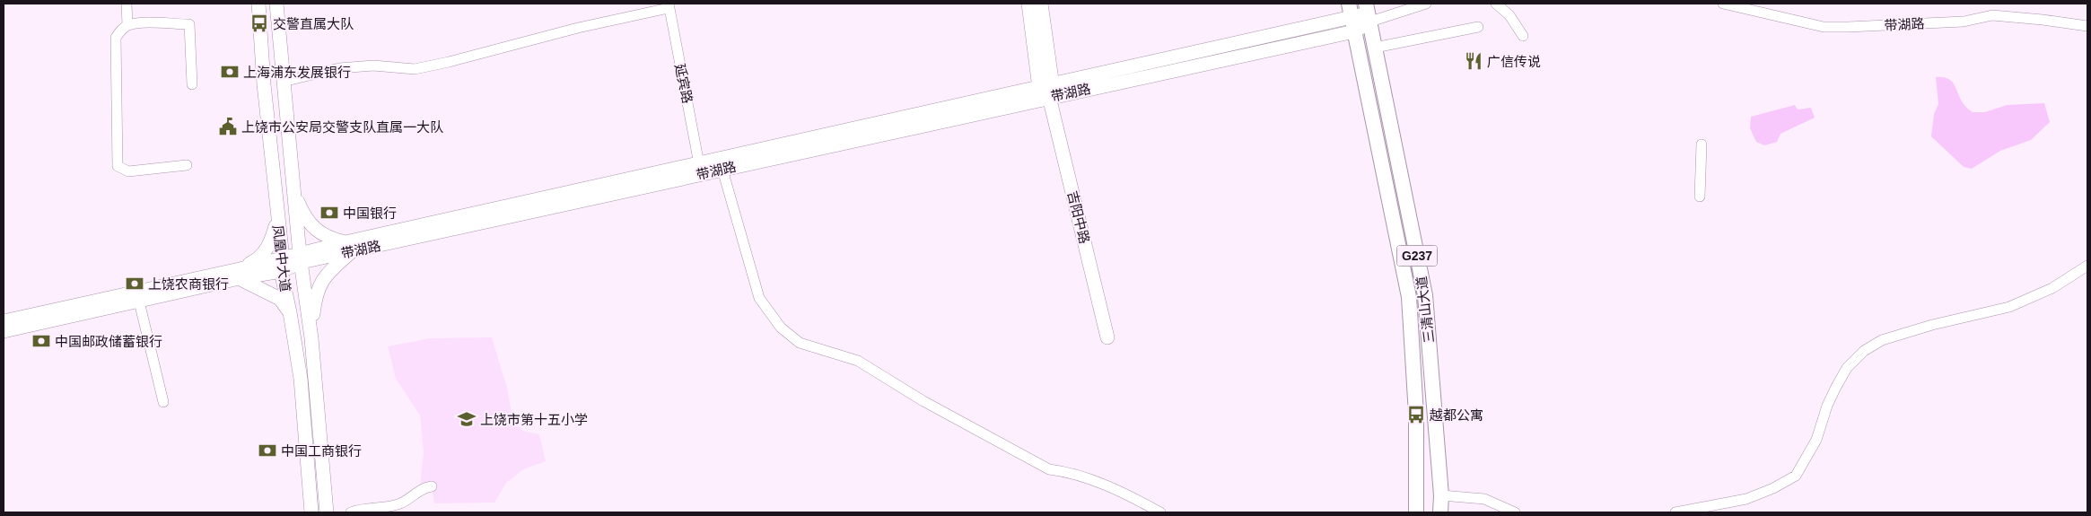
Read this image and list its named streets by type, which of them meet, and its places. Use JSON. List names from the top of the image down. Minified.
{"streets":{"highway":["G237","三清山大道"],"main road":["带湖路","吉阳中路","凤凰中大道"],"street":["延宾路"]},"crossings":[["带湖路","延宾路"],["带湖路","吉阳中路"],["带湖路","凤凰中大道"],["带湖路","三清山大道"]],"places":{"bus stop":["交警直属大队","越都公寓"],"restaurant":["广信传说"],"bank":["上海浦东发展银行","中国银行","上饶农商银行","中国邮政储蓄银行","中国工商银行"],"public building":["上饶市公安局交警支队直属一大队"],"school or university":["上饶市第十五小学"]}}
